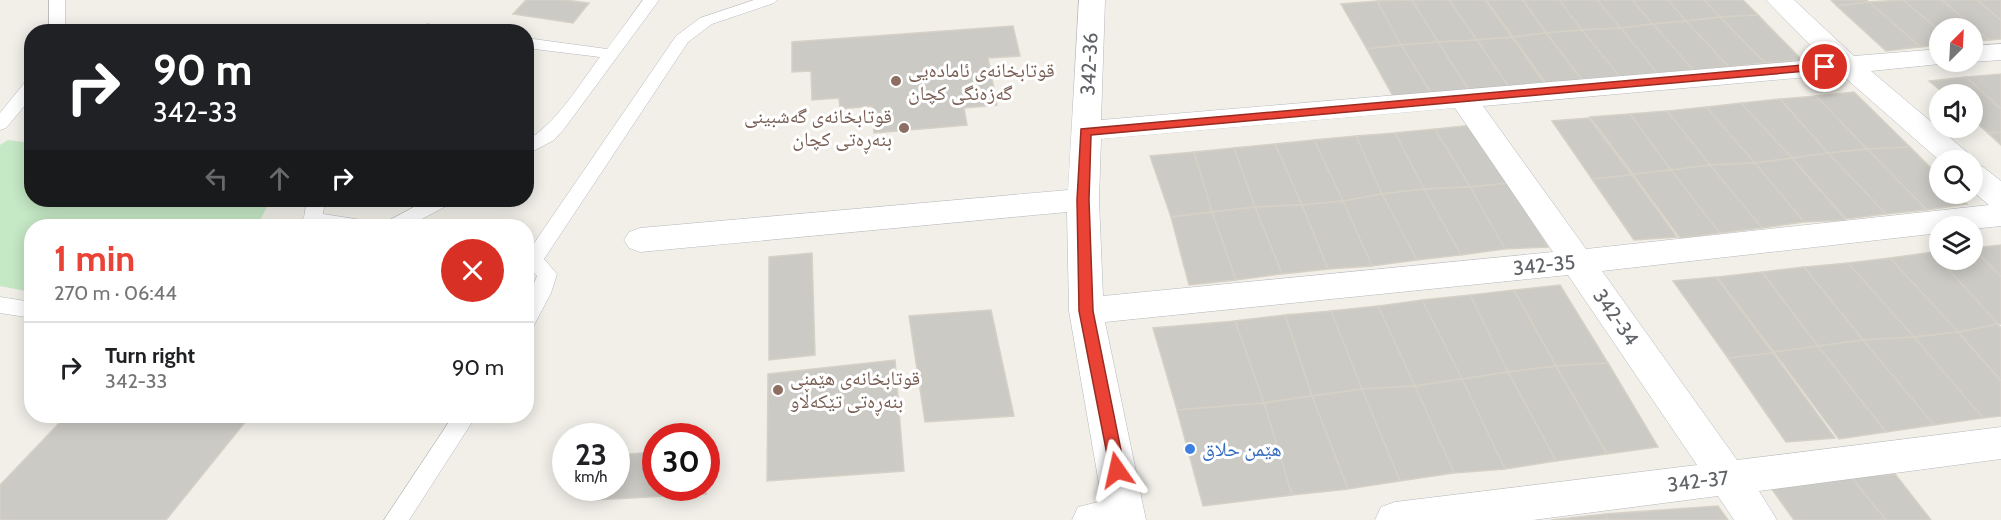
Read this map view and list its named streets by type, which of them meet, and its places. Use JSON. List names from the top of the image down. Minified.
{"streets":{"street":["342-36","342-35","342-34","342-37"]},"crossings":[["342-36","342-35"],["342-35","342-34"],["342-34","342-37"]],"places":["قوتابخانەی ئامادەیی گەزەنگی کچان","قوتابخانەی گەشبینی بنەڕەتی کچان","قوتابخانەی هێمنی بنەڕەتی تێکەڵاو","هێمن حلاق"],"north":"top right","page":{"turn":["90 m","342-33"],"heading":["1 min","270 m · 06:44"],"list":[{"name":"Turn right","note":"342-33","value":"90 m"}],"speed":"23 km/h","limit":"30"}}
